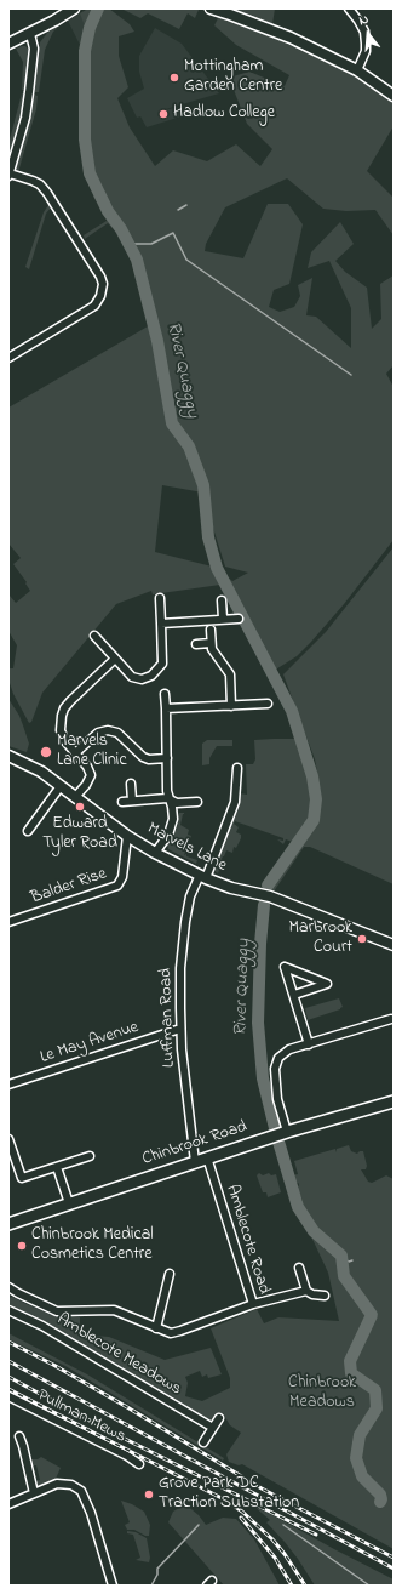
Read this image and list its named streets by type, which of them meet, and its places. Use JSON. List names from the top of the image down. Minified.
{"streets":{"main road":["Chinbrook Road"],"street":["Marvels Lane","Balder Rise","Luffman Road","Le May Avenue","Amblecote Road","Amblecote Meadows","Pullman Mews"]},"crossings":[["Marvels Lane","Balder Rise"],["Marvels Lane","Luffman Road"],["Luffman Road","Le May Avenue"],["Luffman Road","Chinbrook Road"],["Chinbrook Road","Amblecote Road"]],"water":["River Quaggy"],"parks":["Chinbrook Meadows"],"places":["Mottingham Garden Centre","Hadlow College","Marvels Lane Clinic","Edward Tyler Road","Marbrook Court","Chinbrook Medical Cosmetics Centre","Grove Park DC Traction Substation"],"north":"top"}
